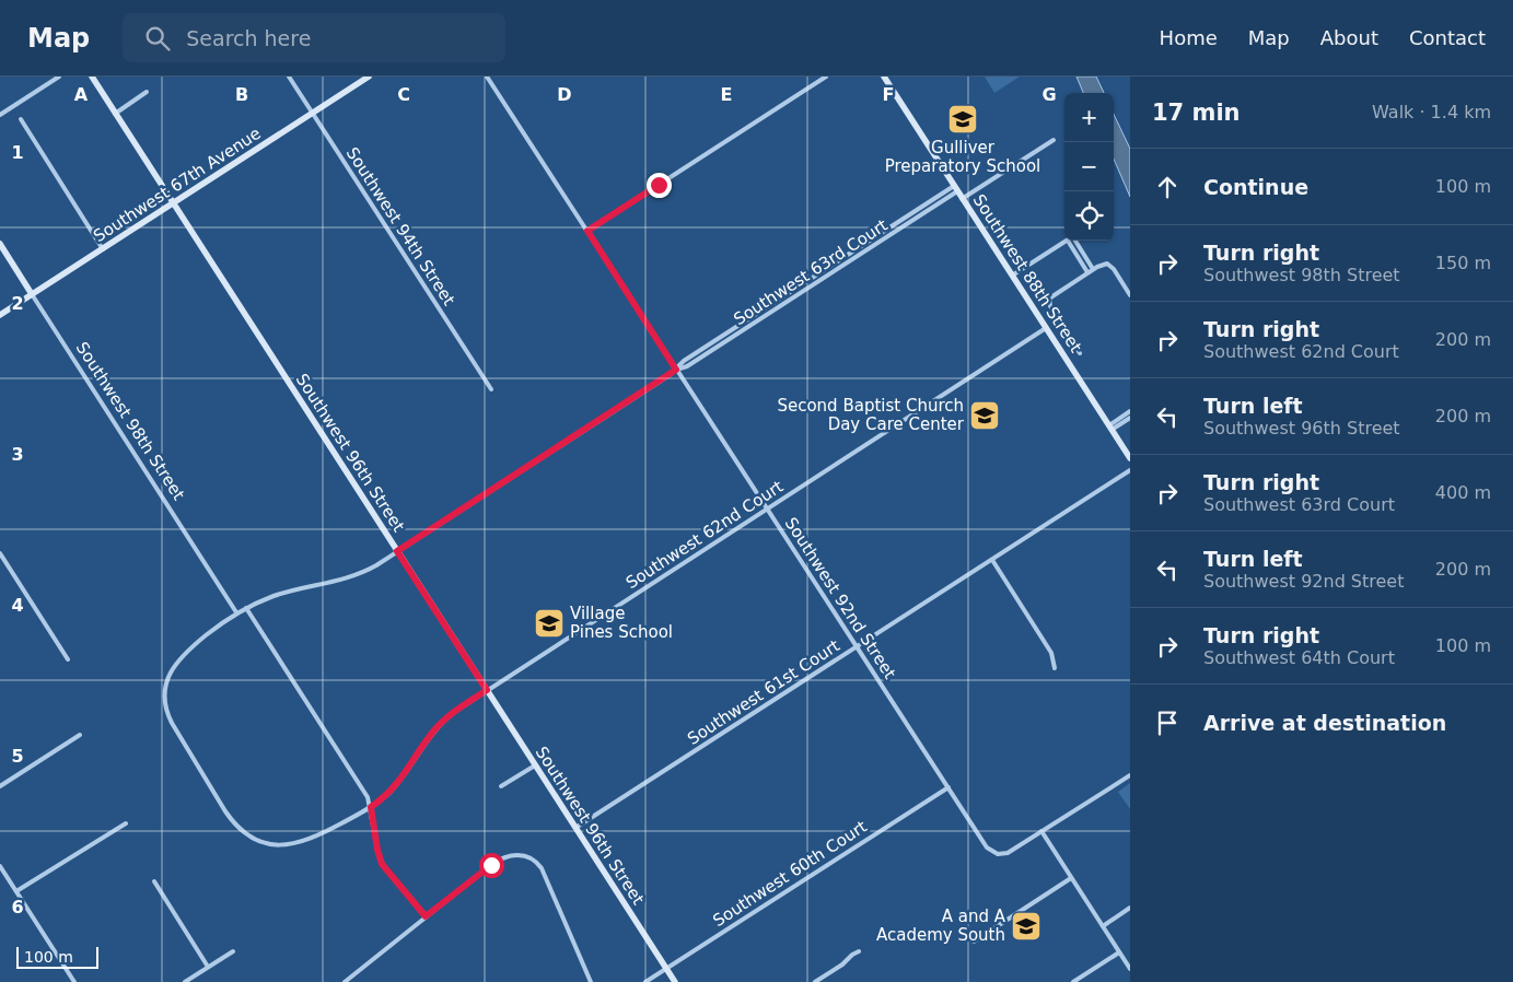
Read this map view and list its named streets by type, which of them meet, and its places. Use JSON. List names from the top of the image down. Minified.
{"streets":{"street":["Southwest 67th Avenue","Southwest 94th Street","Southwest 63rd Court","Southwest 88th Street","Southwest 98th Street","Southwest 96th Street","Southwest 62nd Court","Southwest 92nd Street","Southwest 61st Court","Southwest 60th Court"]},"crossings":[["Southwest 67th Avenue","Southwest 94th Street"],["Southwest 67th Avenue","Southwest 98th Street"],["Southwest 67th Avenue","Southwest 96th Street"],["Southwest 63rd Court","Southwest 88th Street"],["Southwest 63rd Court","Southwest 98th Street"],["Southwest 63rd Court","Southwest 96th Street"],["Southwest 63rd Court","Southwest 62nd Court"],["Southwest 63rd Court","Southwest 92nd Street"],["Southwest 88th Street","Southwest 62nd Court"],["Southwest 96th Street","Southwest 62nd Court"],["Southwest 96th Street","Southwest 61st Court"],["Southwest 96th Street","Southwest 60th Court"],["Southwest 62nd Court","Southwest 92nd Street"],["Southwest 92nd Street","Southwest 61st Court"],["Southwest 92nd Street","Southwest 60th Court"]],"places":{"school or university":["Gulliver Preparatory School","Second Baptist Church Day Care Center","Village Pines School","A and A Academy South"]},"scale_bar":"100 m","page":{"header":"Map","search":"Search here","nav":["Home","Map","About","Contact"],"heading":["17 min","Walk · 1.4 km"],"map_buttons":["+","−"],"list":[["Continue","100 m"],["Turn right","Southwest 98th Street","150 m"],["Turn right","Southwest 62nd Court","200 m"],["Turn left","Southwest 96th Street","200 m"],["Turn right","Southwest 63rd Court","400 m"],["Turn left","Southwest 92nd Street","200 m"],["Turn right","Southwest 64th Court","100 m"],"Arrive at destination"],"scale":"100 m"},"grid":{"columns":["A","B","C","D","E","F","G"],"rows":["1","2","3","4","5","6"]}}
